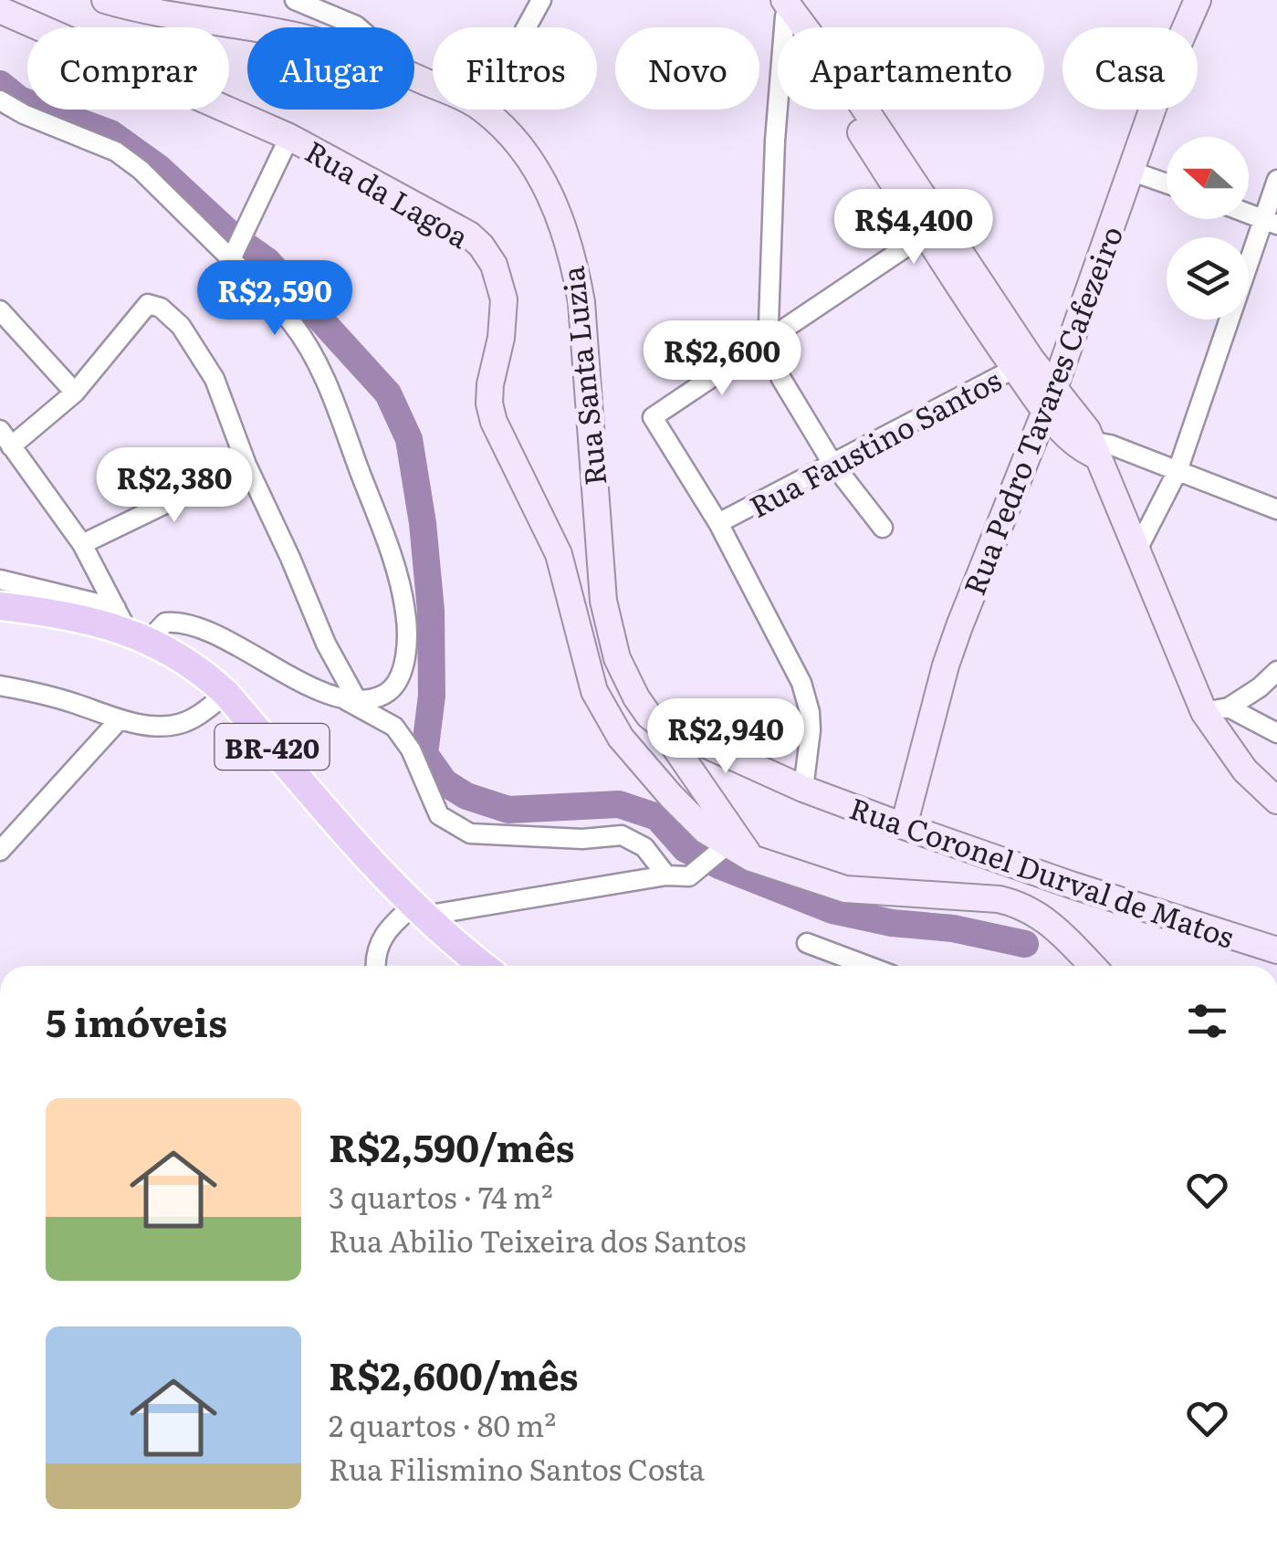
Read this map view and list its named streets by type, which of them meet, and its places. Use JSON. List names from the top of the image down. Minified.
{"streets":{"main road":["BR-420"],"street":["Rua da Lagoa","Rua Santa Luzia","Rua Pedro Tavares Cafezeiro","Rua Faustino Santos","Rua Coronel Durval de Matos"]},"crossings":[["Rua da Lagoa","Rua Santa Luzia"],["Rua Santa Luzia","Rua Coronel Durval de Matos"],["Rua Pedro Tavares Cafezeiro","Rua Coronel Durval de Matos"]],"north":"left","page":{"chip":["Comprar","Alugar","Filtros","Novo","Apartamento","Casa"],"price":["R$4,400","R$2,590","R$2,600","R$2,380","R$2,940"],"heading":"5 imóveis","list":[{"name":"R$2,590/mês","note":"3 quartos · 74 m² · Rua Abilio Teixeira dos Santos"},{"name":"R$2,600/mês","note":"2 quartos · 80 m² · Rua Filismino Santos Costa"}]}}
